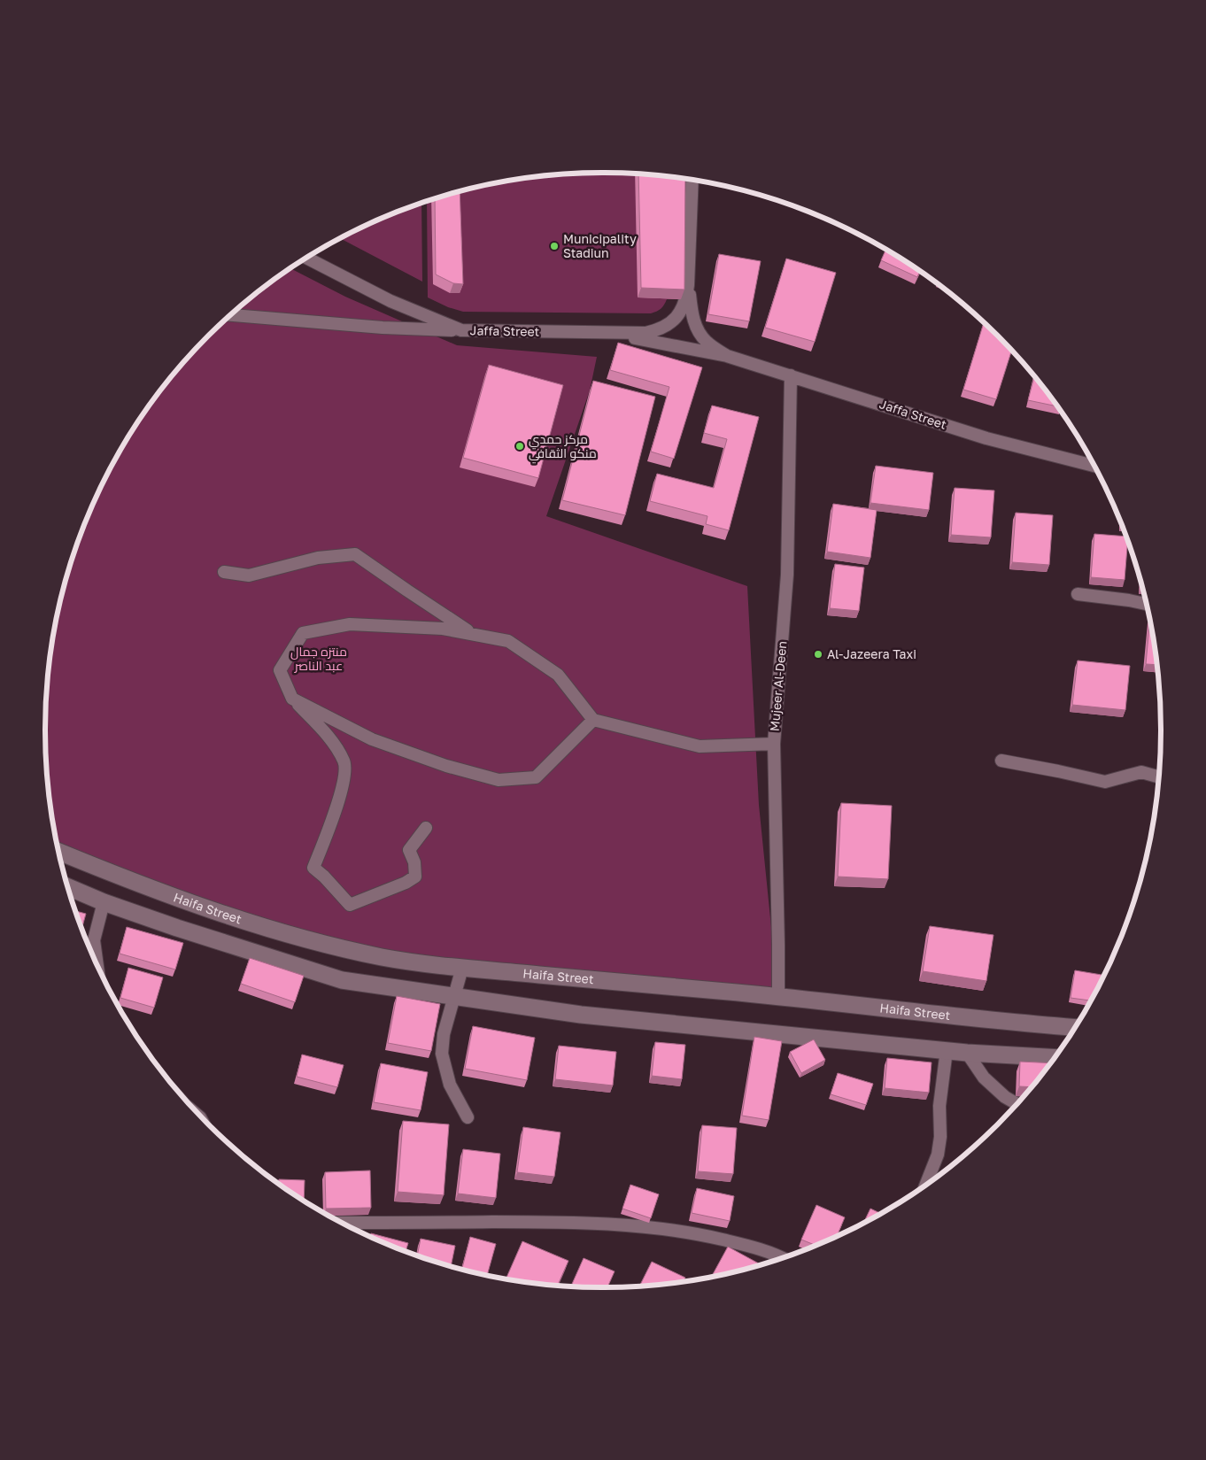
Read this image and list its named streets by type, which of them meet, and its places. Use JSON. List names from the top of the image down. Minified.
{"streets":{"main road":["Haifa Street"],"street":["Jaffa Street","Mujeer Al-Deen"]},"crossings":[["Jaffa Street","Mujeer Al-Deen"],["Mujeer Al-Deen","Haifa Street"]],"parks":["منتزه جمال عبد الناصر"],"places":["Municipality Stadiun","مركز حمدي منكو الثقافي","Al-Jazeera Taxi"]}
